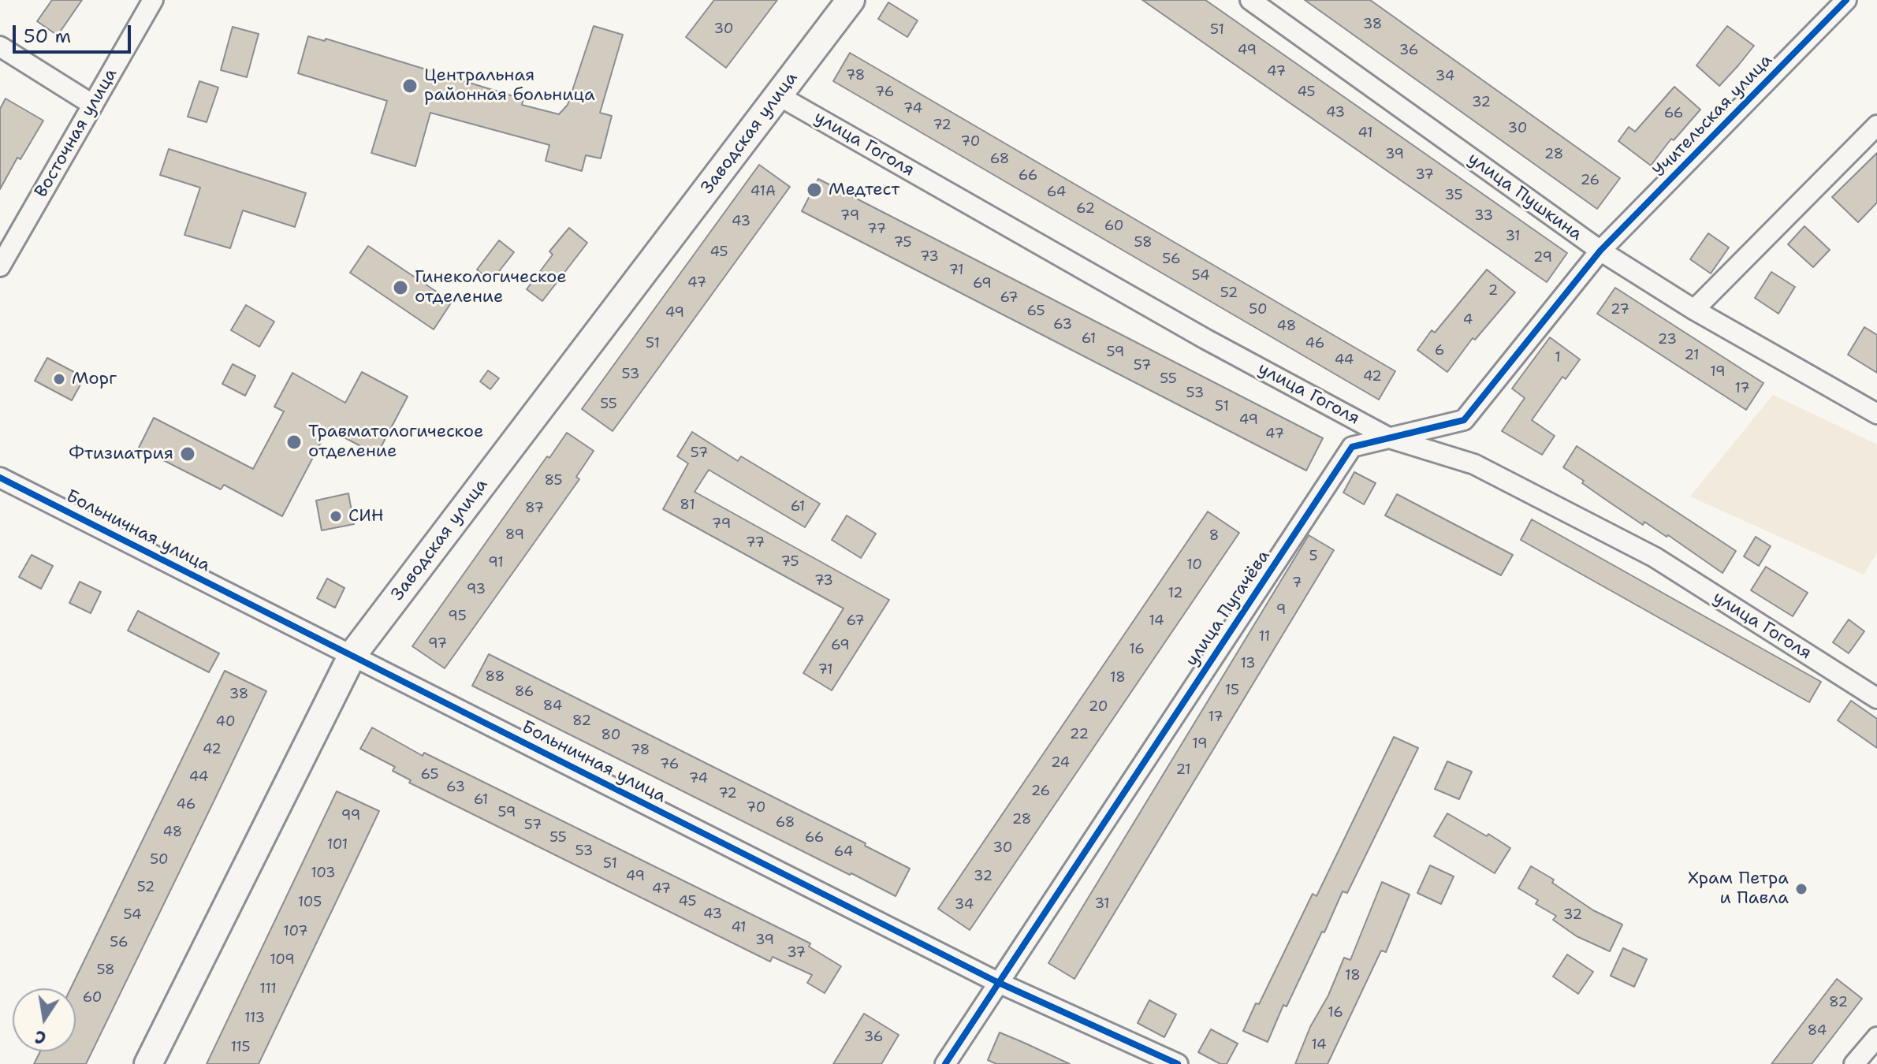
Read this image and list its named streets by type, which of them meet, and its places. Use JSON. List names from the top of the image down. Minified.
{"streets":{"street":["Учительская улица","Восточная улица","Заводская улица","улица Гоголя","улица Пушкина","Больничная улица","улица Пугачёва"]},"crossings":[["Учительская улица","улица Пушкина"],["Учительская улица","улица Пугачёва"],["Заводская улица","улица Гоголя"],["Заводская улица","Больничная улица"],["улица Гоголя","улица Пугачёва"],["улица Пушкина","улица Пугачёва"],["Больничная улица","улица Пугачёва"]],"places":["Центральная районная больница","Медтест","Гинекологическое отделение","Морг","Травматологическое отделение","Фтизиатрия","СИН","Храм Петра и Павла"],"house_numbers":["38","30","51","49","36","47","78","34","76","45","32","74","43","66","72","30","41","70","39","28","68","37","66","26","41А","64","35","62","79","33","43","60","77","31","75","58","45","73","29","56","71","54","47","69","2","52","67","50","27","65","49","4","63","48","61","23","51","46","6","59","21","1","44","57","19","53","42","55","17","53","55","51","49","47","57","85","81","61","87","79","89","8","77","5","75","91","10","73","7","93","12","9","95","67","14","11","97","69","16","13","71","88","18","15","86","38","84","20","17","82","40","22","80","19","42","78","24","76","21","65","44","74","63","26","72","61","46","70","59","99","28","68","57","48","55","66","101","30","53","64","50","51","103","49","32","52","47","45","105","31","34","43","54","32","41","107","39","56","37","109","58","18","111","60","82","16","113","84","36","14","115"],"scale_bar":"50 m","north":"bottom"}
